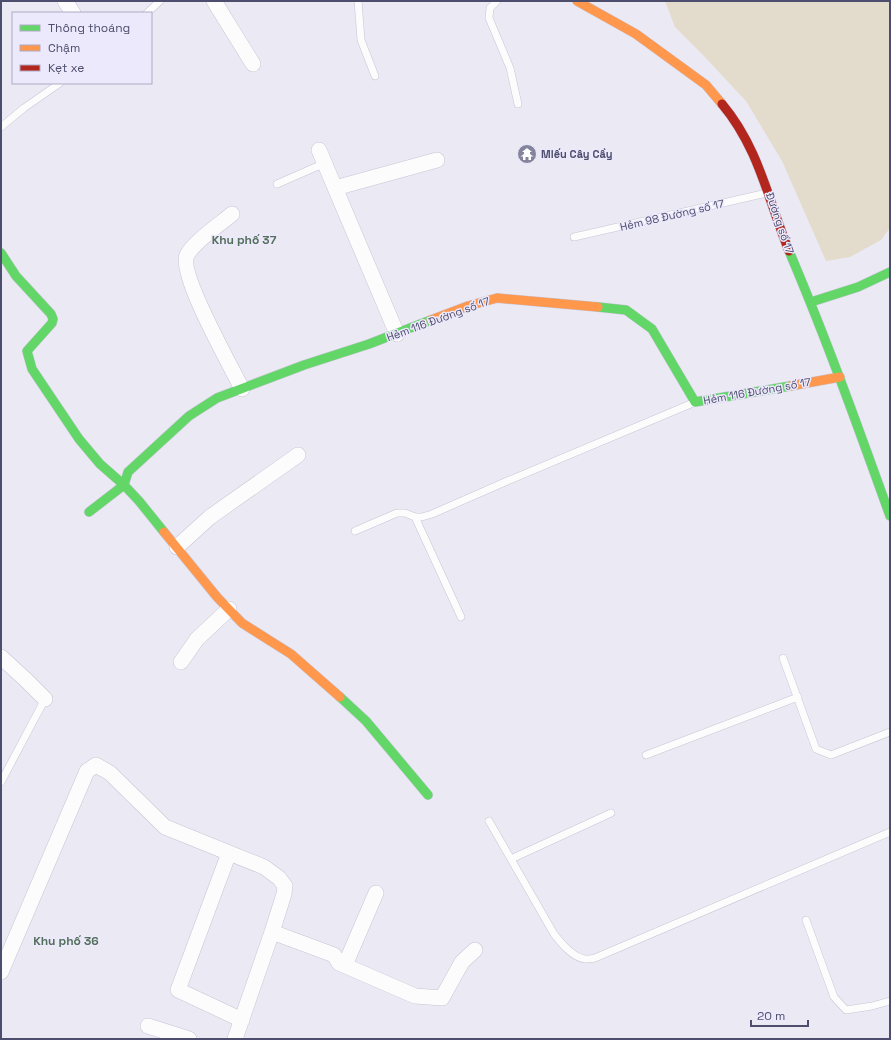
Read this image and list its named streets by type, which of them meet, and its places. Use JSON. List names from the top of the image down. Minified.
{"streets":{"street":["Đường số 17","Hẻm 116 Đường số 17"],"lane":["Hẻm 98 Đường số 17"]},"crossings":[["Hẻm 98 Đường số 17","Đường số 17"],["Đường số 17","Hẻm 116 Đường số 17"]],"districts":["Khu phố 37","Khu phố 36"],"places":{"temple":["Miếu Cây Cầy"]},"legend":["Thông thoáng","Chậm","Kẹt xe"],"scale_bar":"20 m"}
